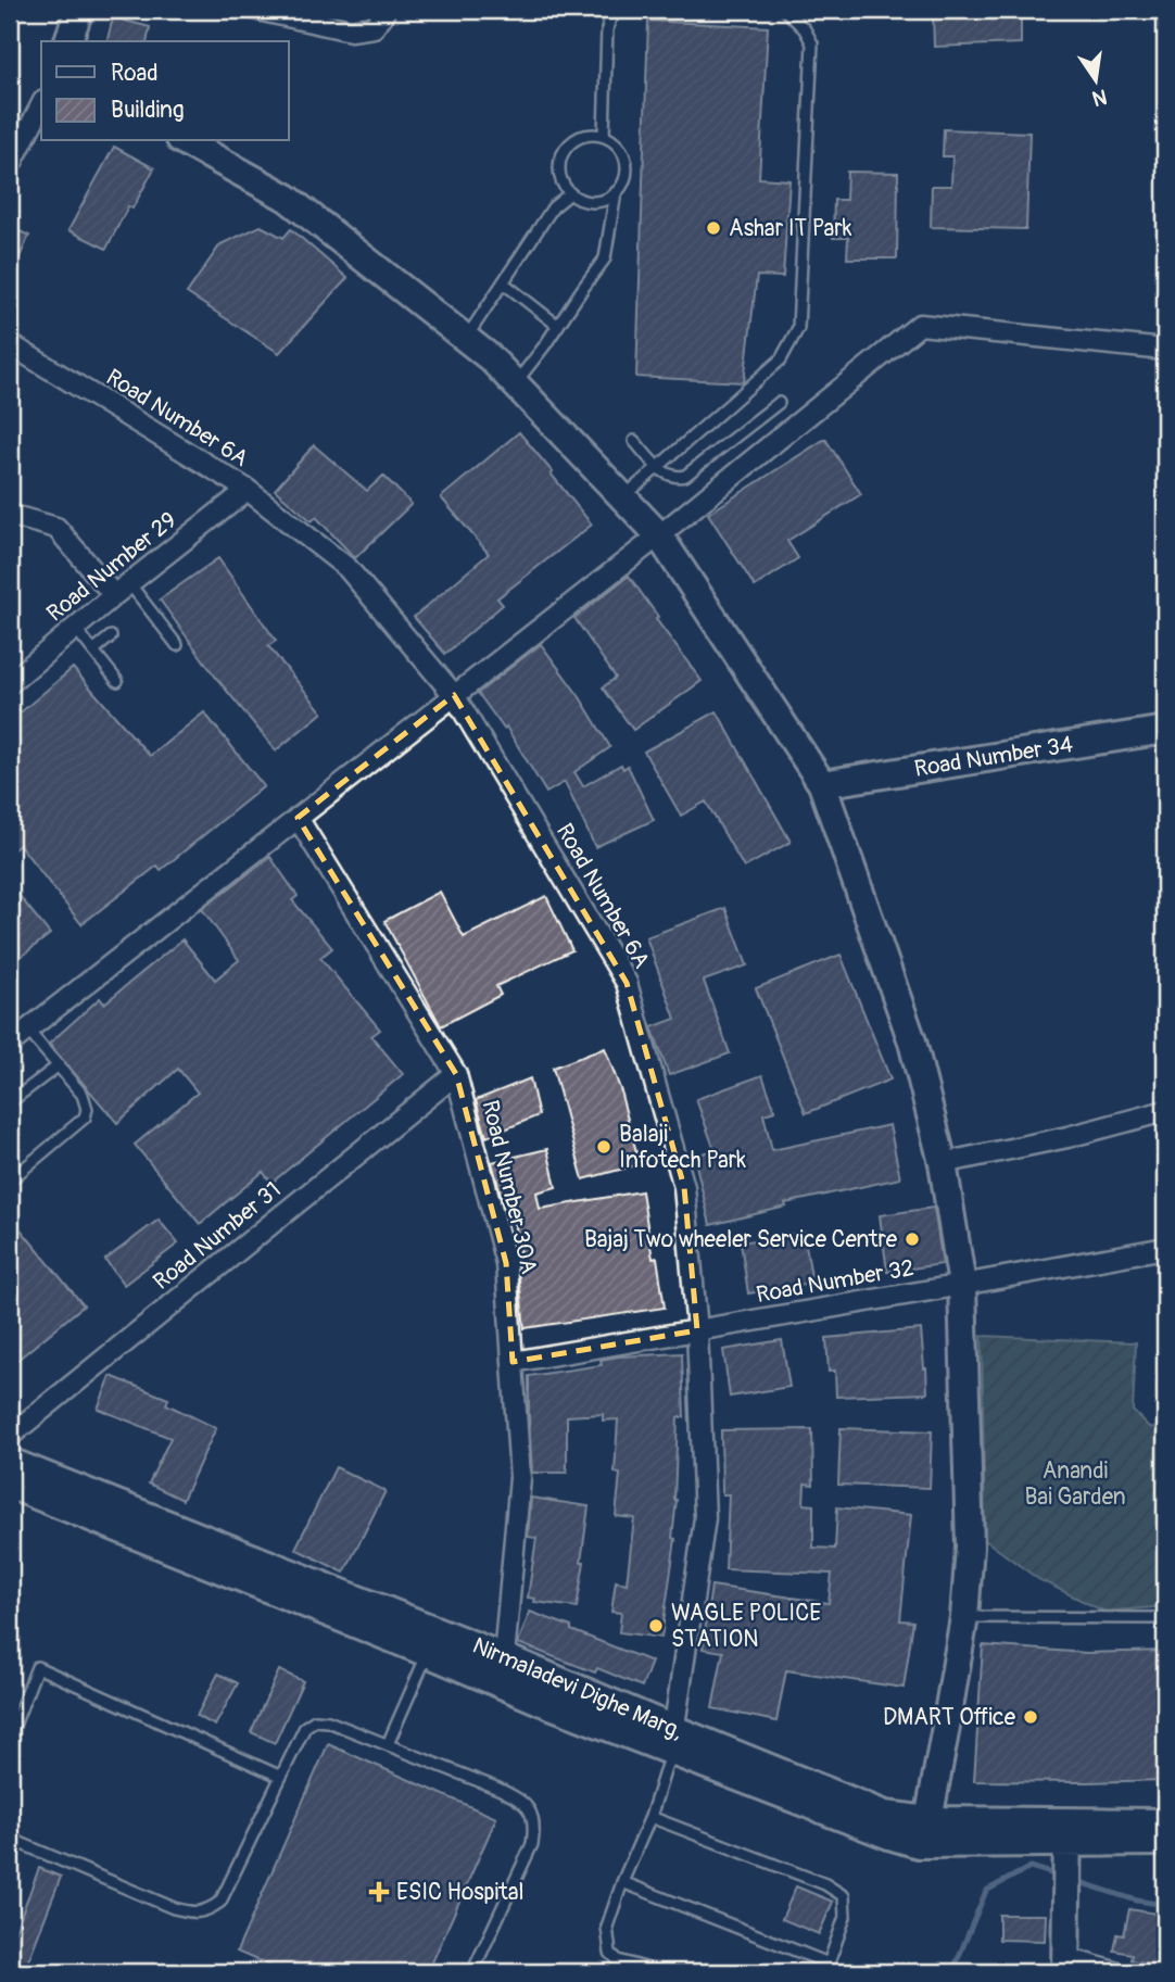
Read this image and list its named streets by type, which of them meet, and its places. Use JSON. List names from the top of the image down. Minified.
{"streets":{"street":["Road Number 6A","Road Number 29","Road Number 34","Road Number 30A","Road Number 31","Road Number 32","Nirmaladevi Dighe Marg,"]},"crossings":[["Road Number 6A","Road Number 29"],["Road Number 6A","Road Number 32"],["Road Number 6A","Nirmaladevi Dighe Marg,"],["Road Number 30A","Road Number 31"],["Road Number 30A","Road Number 32"],["Road Number 30A","Nirmaladevi Dighe Marg,"]],"parks":["Anandi Bai Garden"],"places":{"other":["Ashar IT Park","Balaji Infotech Park","Bajaj Two wheeler Service Centre","WAGLE POLICE STATION","DMART Office"],"health":["ESIC Hospital"]},"legend":["Road","Building"],"north":"bottom"}
